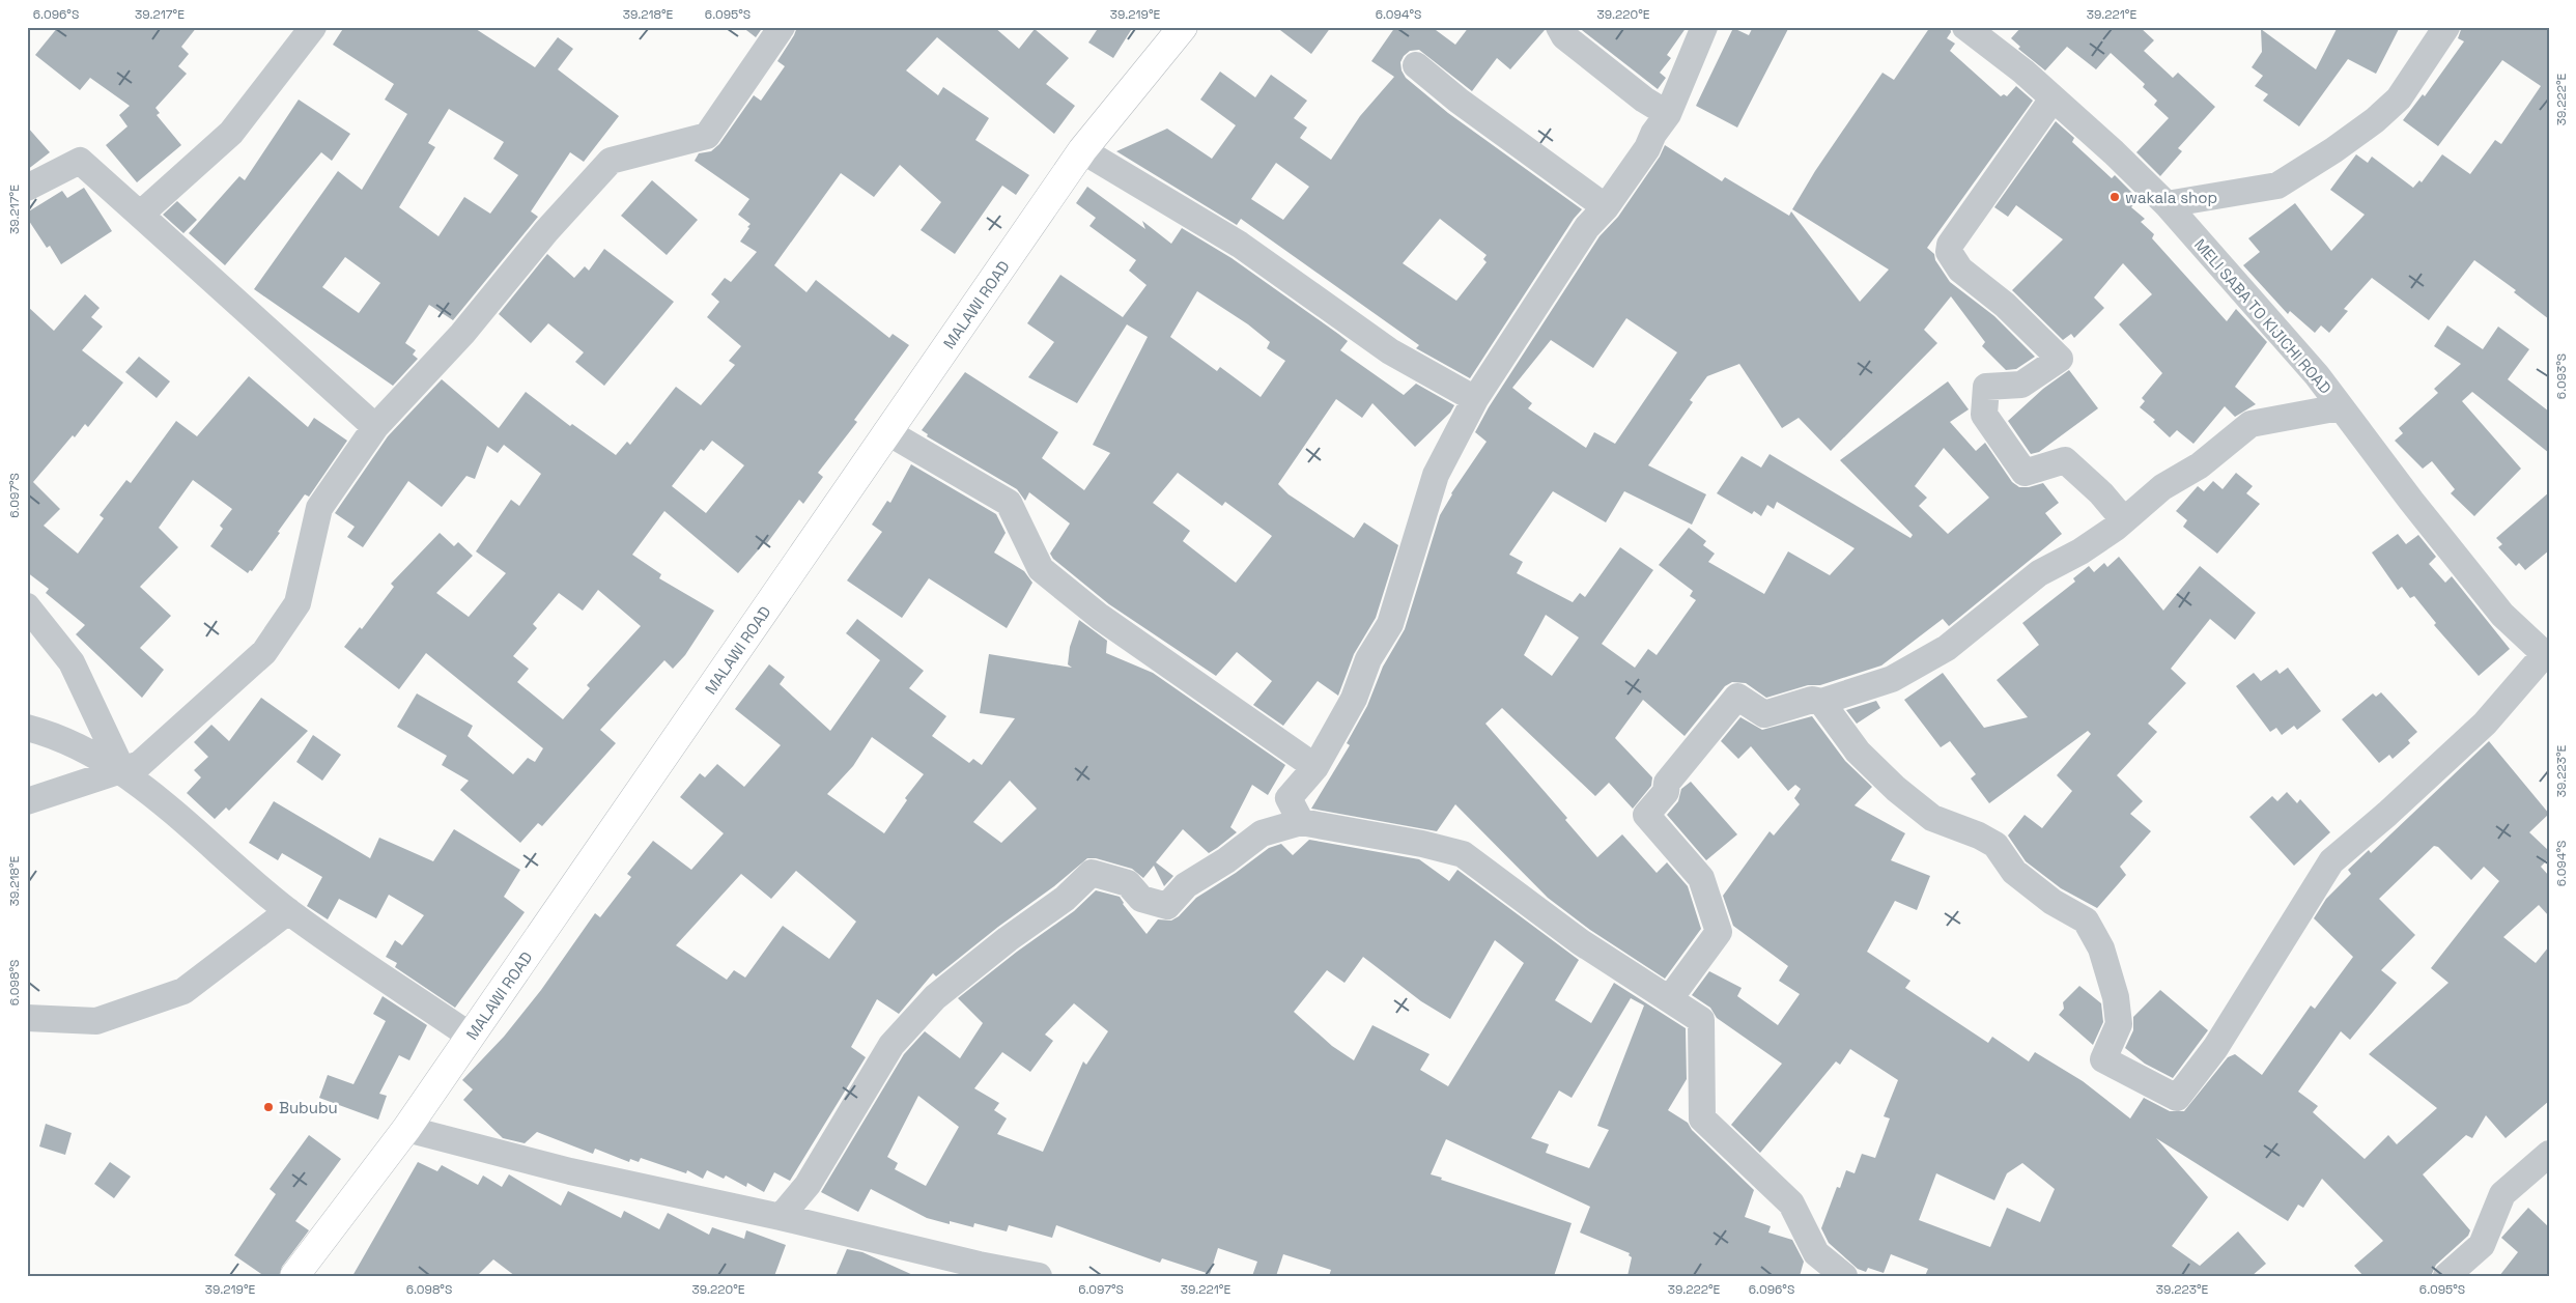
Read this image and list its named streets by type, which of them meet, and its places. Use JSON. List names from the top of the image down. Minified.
{"streets":{"main road":["MALAWI ROAD"],"street":["MELI SABA TO KIJICHI ROAD"]},"places":["wakala shop","Bububu"],"coordinates":["6.096°S","39.217°E","39.218°E","6.095°S","39.219°E","6.094°S","39.220°E","39.221°E","39.222°E","6.093°S","6.097°S","39.223°E","6.098°S"]}
